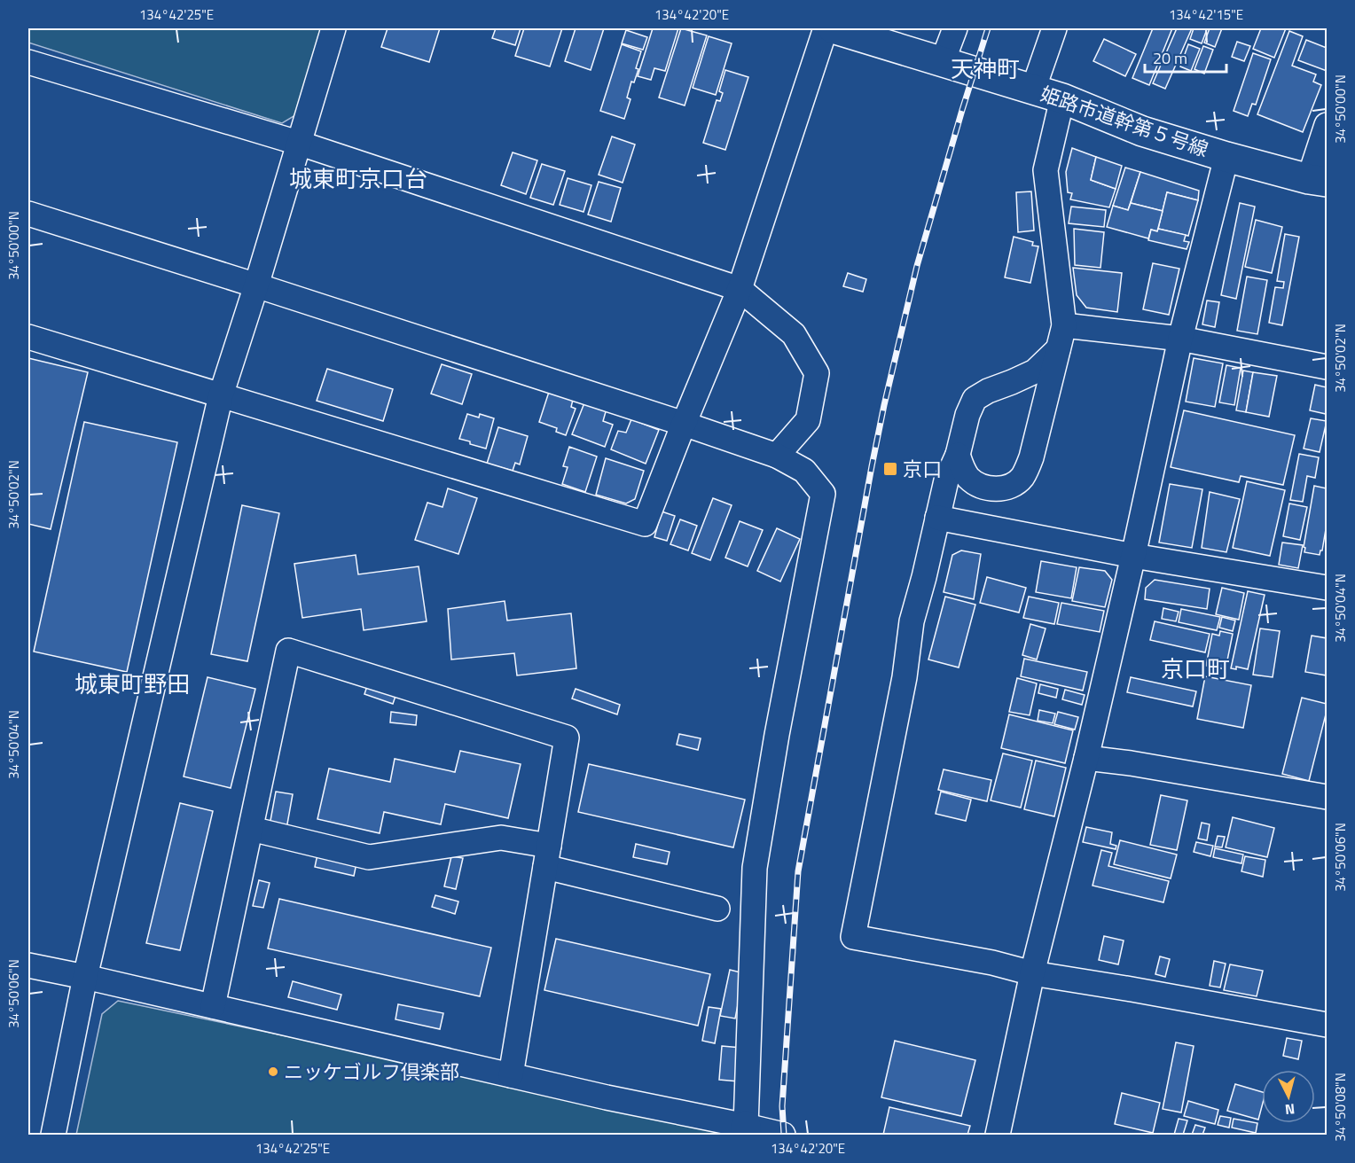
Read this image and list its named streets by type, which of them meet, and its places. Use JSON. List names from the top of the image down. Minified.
{"streets":{"street":["姫路市道幹第５号線"]},"districts":["天神町","城東町京口台","京口町","城東町野田"],"places":{"transit":["京口"],"other":["ニッケゴルフ倶楽部"]},"scale_bar":"20 m","north":"bottom","coordinates":["134°42'25\"E","134°42'20\"E","134°42'15\"E","34°50'00\"N","34°50'02\"N","34°50'04\"N","34°50'06\"N","34°50'08\"N"]}
